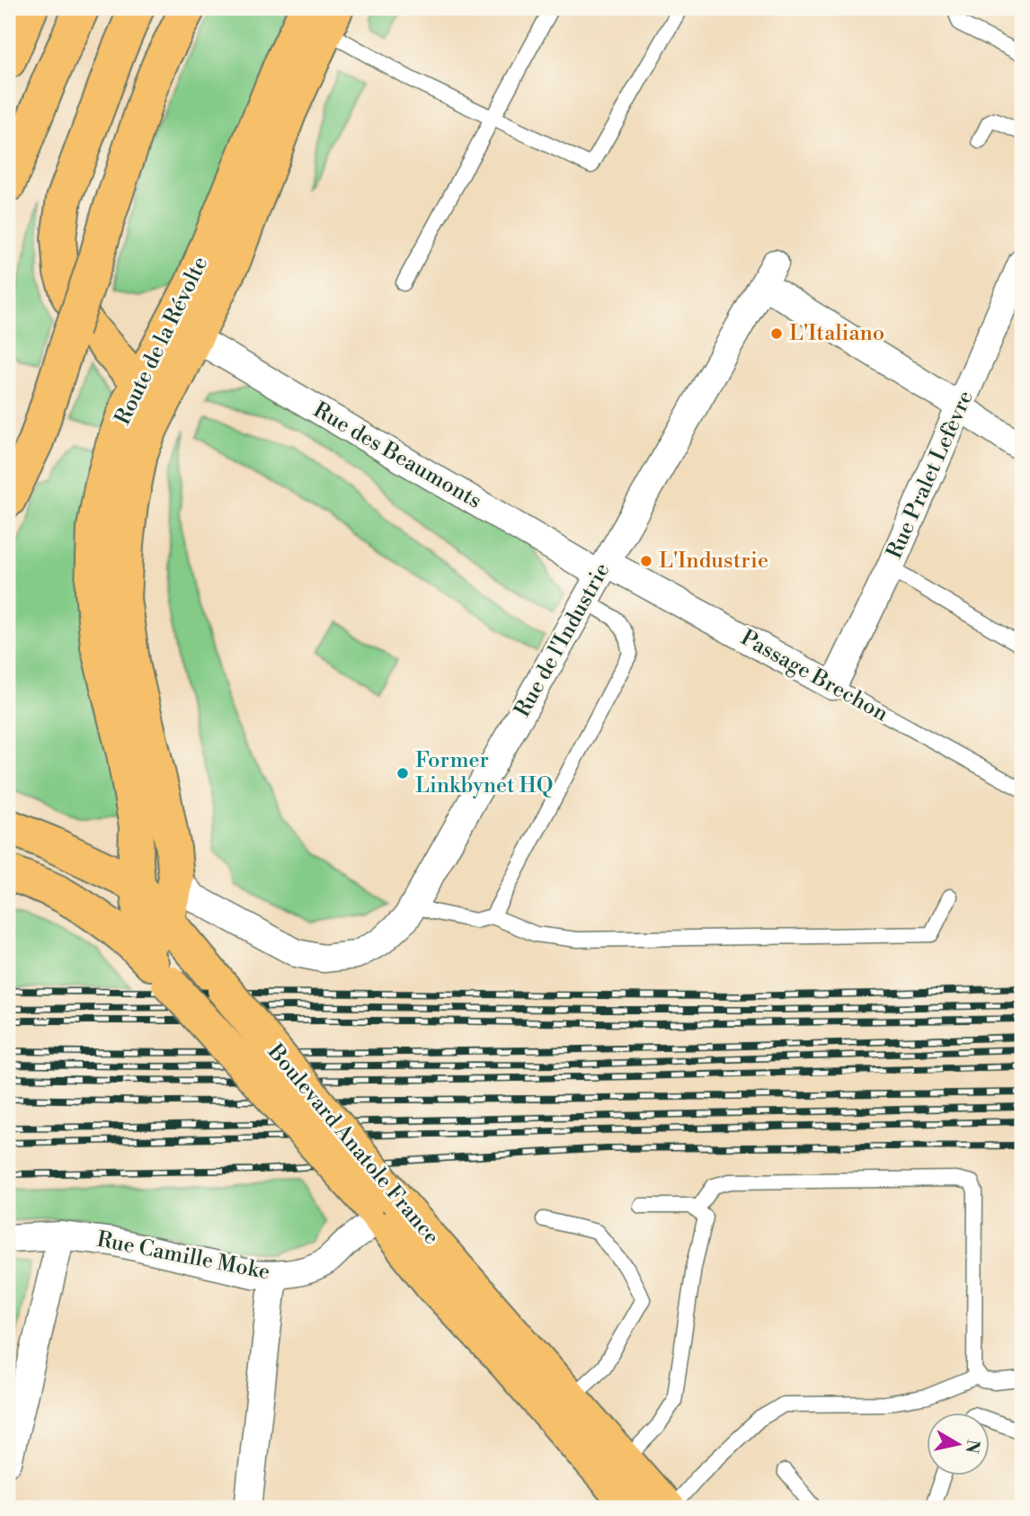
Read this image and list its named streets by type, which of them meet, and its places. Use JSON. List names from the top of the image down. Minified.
{"streets":{"main road":["Route de la Révolte","Boulevard Anatole France"],"street":["Rue des Beaumonts","Rue Pralet Lefèvre","Rue de l'Industrie","Passage Brechon","Rue Camille Moke"]},"crossings":[["Route de la Révolte","Rue des Beaumonts"],["Route de la Révolte","Rue de l'Industrie"],["Route de la Révolte","Boulevard Anatole France"],["Rue des Beaumonts","Rue de l'Industrie"],["Rue des Beaumonts","Passage Brechon"],["Rue Pralet Lefèvre","Rue de l'Industrie"],["Rue Pralet Lefèvre","Passage Brechon"],["Rue de l'Industrie","Passage Brechon"],["Boulevard Anatole France","Rue Camille Moke"]],"places":["L'Italiano","L'Industrie","Former Linkbynet HQ"],"north":"right"}
